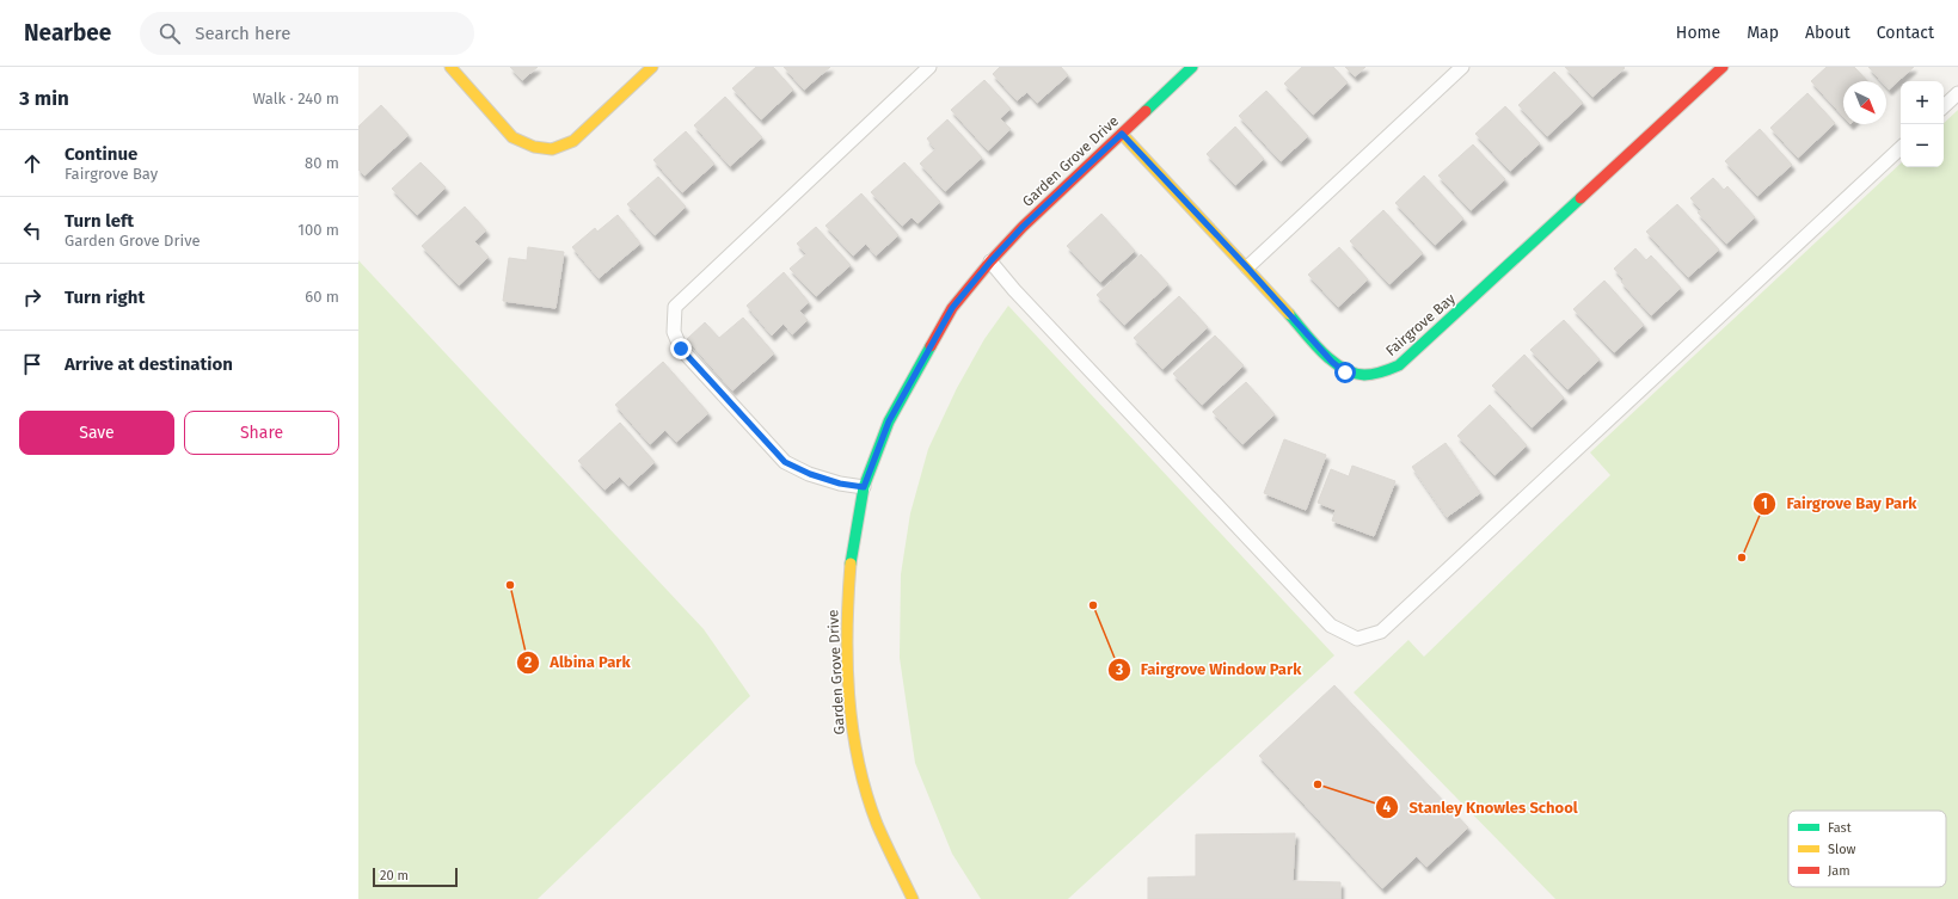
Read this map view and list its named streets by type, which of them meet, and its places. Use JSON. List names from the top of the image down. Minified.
{"streets":{"street":["Garden Grove Drive","Fairgrove Bay"]},"crossings":[["Garden Grove Drive","Fairgrove Bay"]],"places":["Fairgrove Bay Park","Albina Park","Fairgrove Window Park","Stanley Knowles School"],"legend":["Fast","Slow","Jam"],"scale_bar":"20 m","north":"bottom right","page":{"header":"Nearbee","search":"Search here","nav":["Home","Map","About","Contact"],"heading":["3 min","Walk · 240 m"],"map_buttons":["+","−"],"list":[["Continue","Fairgrove Bay","80 m"],["Turn left","Garden Grove Drive","100 m"],["Turn right","60 m"],"Arrive at destination"],"buttons":["Save","Share"],"scale":"20 m"}}
